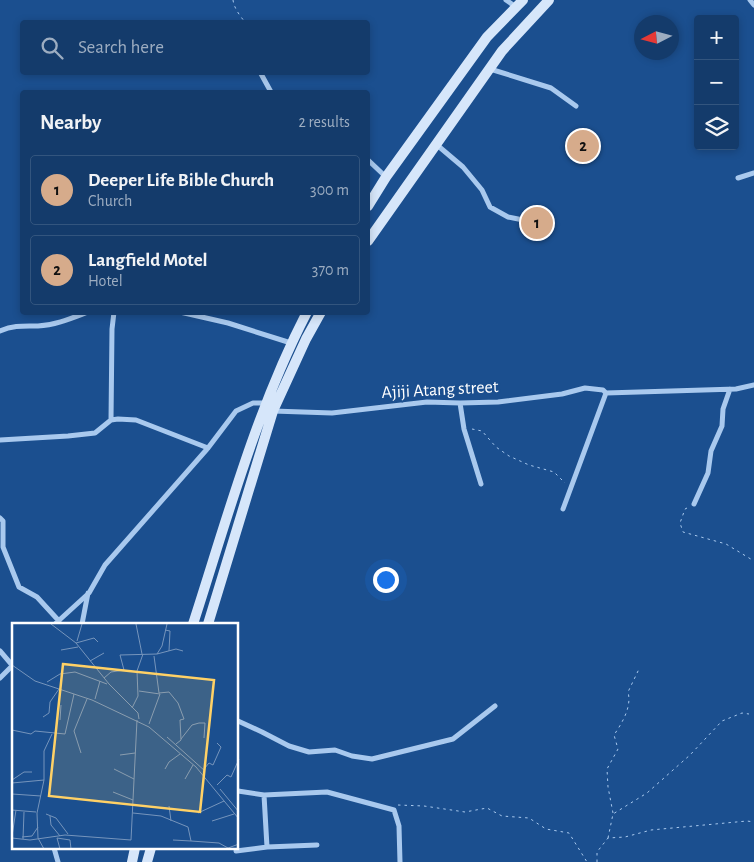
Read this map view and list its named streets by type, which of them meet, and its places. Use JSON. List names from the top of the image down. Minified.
{"streets":{"street":["Ajiji Atang street"]},"north":"left","page":{"map_buttons":["+","−"],"search":"Search here","heading":["Nearby","2 results"],"pins":["2","1"],"list":[{"mark":"1","name":"Deeper Life Bible Church","note":"Church","value":"300 m"},{"mark":"2","name":"Langfield Motel","note":"Hotel","value":"370 m"}]}}
